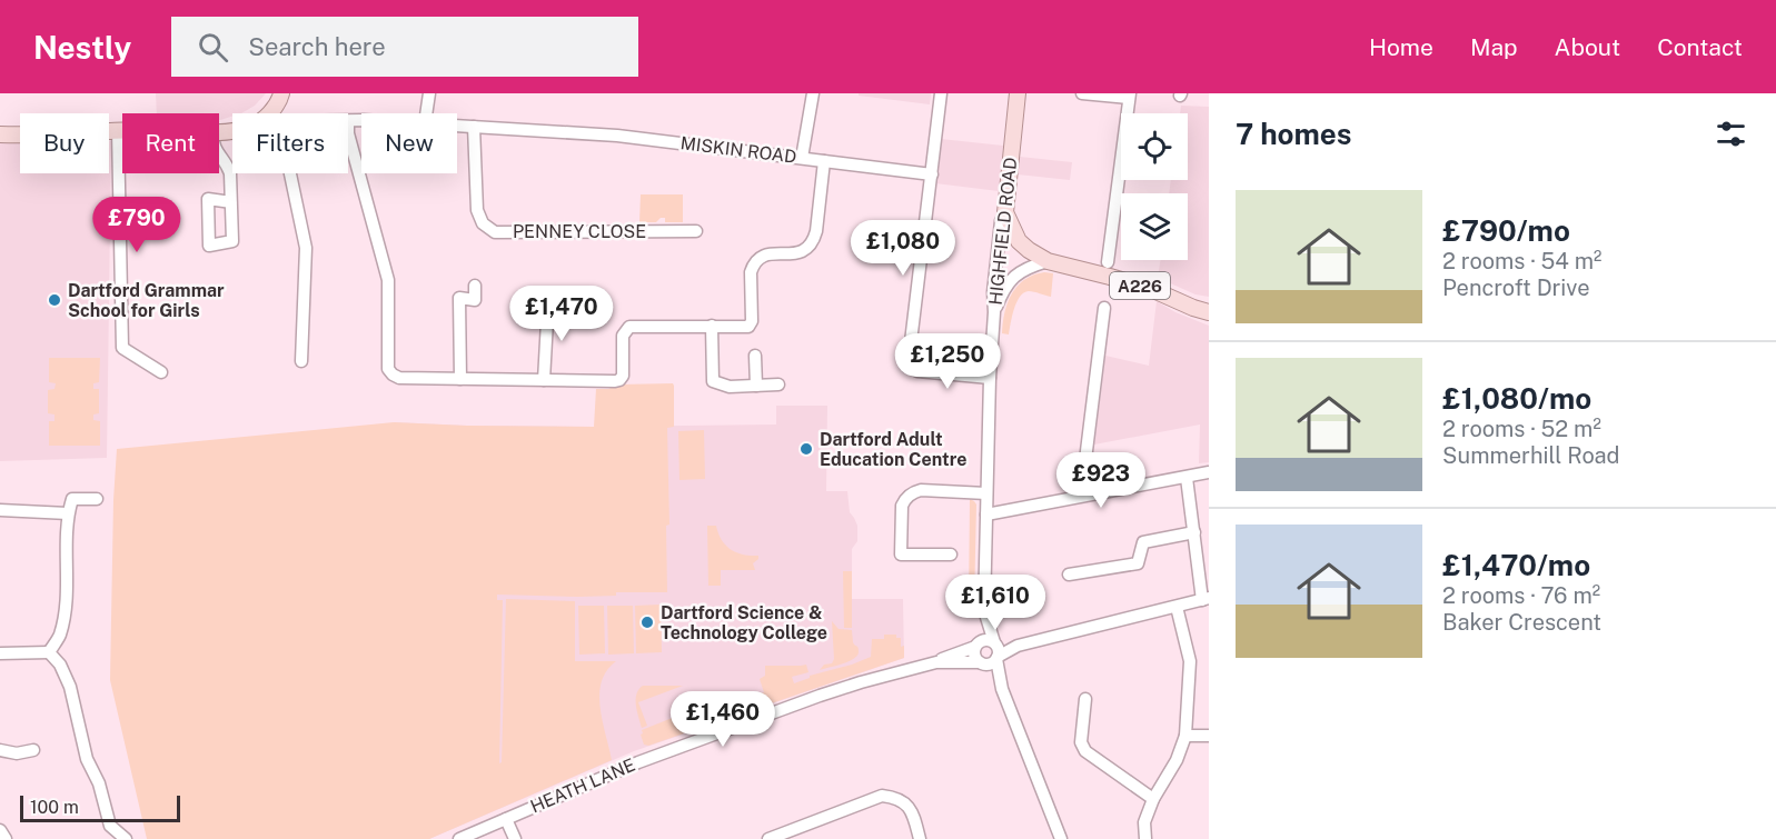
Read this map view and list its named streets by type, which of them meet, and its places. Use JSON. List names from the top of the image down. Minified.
{"streets":{"main road":["HIGHFIELD ROAD","A226"],"street":["MISKIN ROAD","PENNEY CLOSE","HEATH LANE"]},"crossings":[["MISKIN ROAD","PENNEY CLOSE"],["HIGHFIELD ROAD","A226"],["HIGHFIELD ROAD","HEATH LANE"]],"places":["Dartford Grammar School for Girls","Dartford Adult Education Centre","Dartford Science & Technology College"],"scale_bar":"100 m","page":{"header":"Nestly","search":"Search here","nav":["Home","Map","About","Contact"],"heading":"7 homes","chip":["Buy","Rent","Filters","New"],"list":[{"name":"£790/mo","note":"2 rooms · 54 m² · Pencroft Drive"},{"name":"£1,080/mo","note":"2 rooms · 52 m² · Summerhill Road"},{"name":"£1,470/mo","note":"2 rooms · 76 m² · Baker Crescent"}],"price":["£790","£1,080","£1,470","£1,250","£923","£1,610","£1,460"],"scale":"100 m"}}
